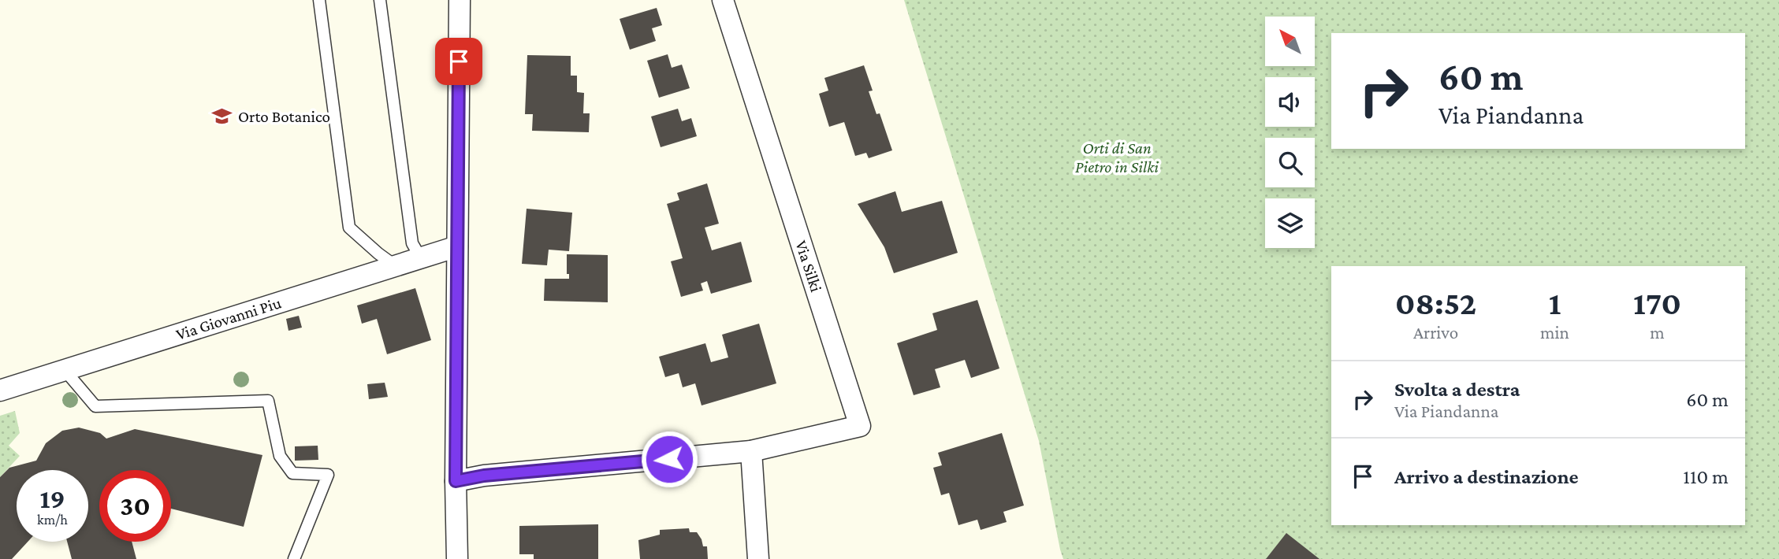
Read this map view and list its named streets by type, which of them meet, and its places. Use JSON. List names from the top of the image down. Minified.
{"streets":{"street":["Via Silki","Via Giovanni Piu"]},"parks":["Orti di San Pietro in Silki"],"places":{"school or university":["Orto Botanico"]},"north":"top left","page":{"turn":["60 m","Via Piandanna"],"eta":["08:52","Arrivo","1","min","170","m"],"list":[{"name":"Svolta a destra","note":"Via Piandanna","value":"60 m"},{"name":"Arrivo a destinazione","value":"110 m"}],"speed":"19 km/h","limit":"30"}}
